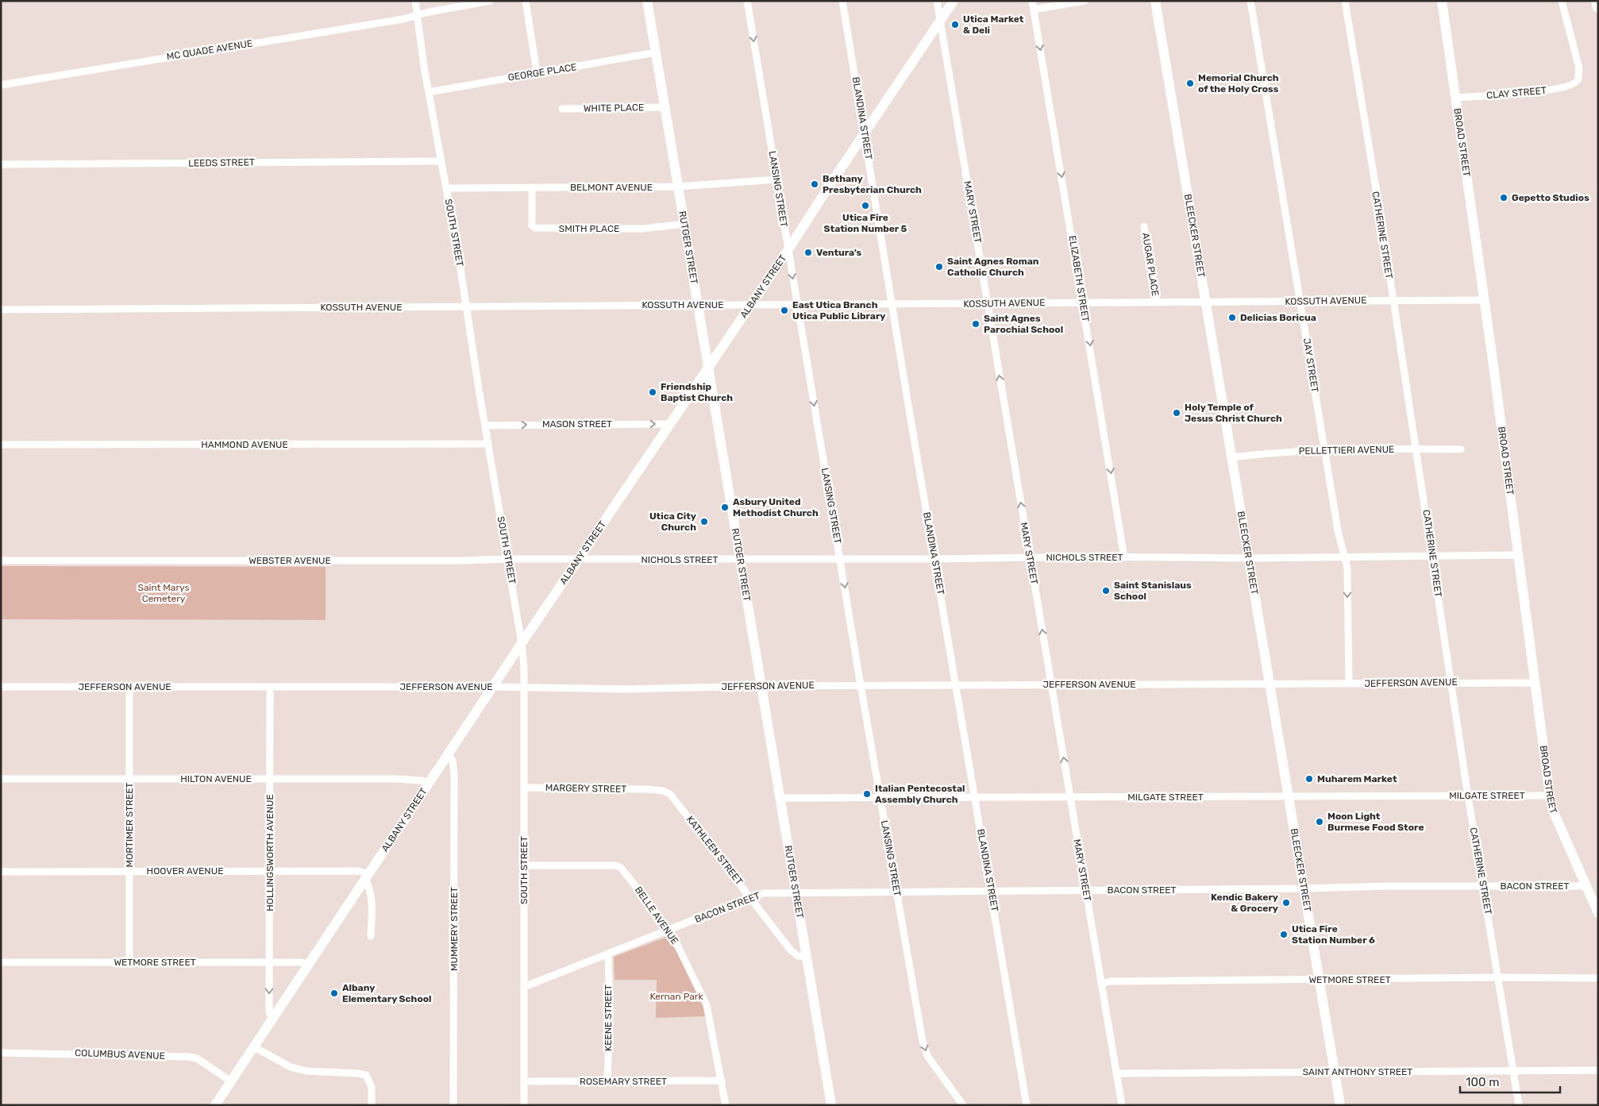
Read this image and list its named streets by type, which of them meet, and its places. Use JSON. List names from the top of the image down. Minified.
{"streets":{"street":["MC QUADE AVENUE","GEORGE PLACE","CLAY STREET","WHITE PLACE","BLANDINA STREET","BROAD STREET","LEEDS STREET","BELMONT AVENUE","LANSING STREET","MARY STREET","SMITH PLACE","SOUTH STREET","CATHERINE STREET","BLEECKER STREET","RUTGER STREET","AUGAR PLACE","ELIZABETH STREET","ALBANY STREET","KOSSUTH AVENUE","JAY STREET","MASON STREET","HAMMOND AVENUE","PELLETTIERI AVENUE","NICHOLS STREET","WEBSTER AVENUE","JEFFERSON AVENUE","HILTON AVENUE","MARGERY STREET","MILGATE STREET","MORTIMER STREET","KATHLEEN STREET","HOLLINGSWORTH AVENUE","HOOVER AVENUE","BACON STREET","BELLE AVENUE","MUMMERY STREET","WETMORE STREET","KEENE STREET","COLUMBUS AVENUE","SAINT ANTHONY STREET","ROSEMARY STREET"]},"crossings":[["MC QUADE AVENUE","SOUTH STREET"],["GEORGE PLACE","SOUTH STREET"],["GEORGE PLACE","RUTGER STREET"],["CLAY STREET","BROAD STREET"],["WHITE PLACE","RUTGER STREET"],["BLANDINA STREET","ALBANY STREET"],["BLANDINA STREET","KOSSUTH AVENUE"],["BLANDINA STREET","NICHOLS STREET"],["BLANDINA STREET","JEFFERSON AVENUE"],["BLANDINA STREET","MILGATE STREET"],["BLANDINA STREET","BACON STREET"],["BROAD STREET","KOSSUTH AVENUE"],["BROAD STREET","NICHOLS STREET"],["BROAD STREET","JEFFERSON AVENUE"],["BROAD STREET","MILGATE STREET"],["BROAD STREET","BACON STREET"],["LEEDS STREET","SOUTH STREET"],["BELMONT AVENUE","LANSING STREET"],["BELMONT AVENUE","SMITH PLACE"],["BELMONT AVENUE","SOUTH STREET"],["BELMONT AVENUE","RUTGER STREET"],["LANSING STREET","ALBANY STREET"],["LANSING STREET","KOSSUTH AVENUE"],["LANSING STREET","NICHOLS STREET"],["LANSING STREET","JEFFERSON AVENUE"],["LANSING STREET","MILGATE STREET"],["LANSING STREET","BACON STREET"],["MARY STREET","ALBANY STREET"],["MARY STREET","KOSSUTH AVENUE"],["MARY STREET","NICHOLS STREET"],["MARY STREET","JEFFERSON AVENUE"],["MARY STREET","MILGATE STREET"],["MARY STREET","BACON STREET"],["MARY STREET","WETMORE STREET"],["MARY STREET","SAINT ANTHONY STREET"],["SMITH PLACE","RUTGER STREET"],["SOUTH STREET","ALBANY STREET"],["SOUTH STREET","KOSSUTH AVENUE"],["SOUTH STREET","MASON STREET"],["SOUTH STREET","HAMMOND AVENUE"],["SOUTH STREET","WEBSTER AVENUE"],["SOUTH STREET","JEFFERSON AVENUE"],["SOUTH STREET","MARGERY STREET"],["SOUTH STREET","BACON STREET"],["SOUTH STREET","BELLE AVENUE"],["SOUTH STREET","ROSEMARY STREET"],["CATHERINE STREET","KOSSUTH AVENUE"],["CATHERINE STREET","PELLETTIERI AVENUE"],["CATHERINE STREET","NICHOLS STREET"],["CATHERINE STREET","JEFFERSON AVENUE"],["CATHERINE STREET","MILGATE STREET"],["CATHERINE STREET","BACON STREET"],["CATHERINE STREET","WETMORE STREET"],["CATHERINE STREET","SAINT ANTHONY STREET"],["BLEECKER STREET","KOSSUTH AVENUE"],["BLEECKER STREET","PELLETTIERI AVENUE"],["BLEECKER STREET","NICHOLS STREET"],["BLEECKER STREET","JEFFERSON AVENUE"],["BLEECKER STREET","MILGATE STREET"],["BLEECKER STREET","BACON STREET"],["BLEECKER STREET","WETMORE STREET"],["BLEECKER STREET","SAINT ANTHONY STREET"],["RUTGER STREET","ALBANY STREET"],["RUTGER STREET","KOSSUTH AVENUE"],["RUTGER STREET","NICHOLS STREET"],["RUTGER STREET","JEFFERSON AVENUE"],["RUTGER STREET","MILGATE STREET"],["RUTGER STREET","KATHLEEN STREET"],["RUTGER STREET","BACON STREET"],["AUGAR PLACE","KOSSUTH AVENUE"],["ELIZABETH STREET","KOSSUTH AVENUE"],["ELIZABETH STREET","NICHOLS STREET"],["ALBANY STREET","KOSSUTH AVENUE"],["ALBANY STREET","MASON STREET"],["ALBANY STREET","NICHOLS STREET"],["ALBANY STREET","WEBSTER AVENUE"],["ALBANY STREET","JEFFERSON AVENUE"],["ALBANY STREET","HILTON AVENUE"],["ALBANY STREET","HOLLINGSWORTH AVENUE"],["ALBANY STREET","HOOVER AVENUE"],["ALBANY STREET","MUMMERY STREET"],["ALBANY STREET","WETMORE STREET"],["ALBANY STREET","COLUMBUS AVENUE"],["KOSSUTH AVENUE","JAY STREET"],["JAY STREET","PELLETTIERI AVENUE"],["JAY STREET","NICHOLS STREET"],["JAY STREET","JEFFERSON AVENUE"],["NICHOLS STREET","WEBSTER AVENUE"],["JEFFERSON AVENUE","MORTIMER STREET"],["JEFFERSON AVENUE","HOLLINGSWORTH AVENUE"],["HILTON AVENUE","MORTIMER STREET"],["HILTON AVENUE","HOLLINGSWORTH AVENUE"],["MARGERY STREET","KATHLEEN STREET"],["MORTIMER STREET","HOOVER AVENUE"],["MORTIMER STREET","WETMORE STREET"],["KATHLEEN STREET","BACON STREET"],["HOLLINGSWORTH AVENUE","HOOVER AVENUE"],["HOLLINGSWORTH AVENUE","WETMORE STREET"],["BACON STREET","BELLE AVENUE"],["BACON STREET","KEENE STREET"],["BELLE AVENUE","ROSEMARY STREET"],["KEENE STREET","ROSEMARY STREET"]],"one_way":["LANSING STREET","MARY STREET","ELIZABETH STREET","MASON STREET"],"parks":["Saint Marys Cemetery","Kernan Park"],"places":["Utica Market & Deli","Memorial Church of the Holy Cross","Bethany Presbyterian Church","Gepetto Studios","Utica Fire Station Number 5","Ventura's","Saint Agnes Roman Catholic Church","East Utica Branch Utica Public Library","Delicias Boricua","Saint Agnes Parochial School","Friendship Baptist Church","Holy Temple of Jesus Christ Church","Asbury United Methodist Church","Utica City Church","Saint Stanislaus School","Muharem Market","Italian Pentecostal Assembly Church","Moon Light Burmese Food Store","Kendic Bakery & Grocery","Utica Fire Station Number 6","Albany Elementary School"],"scale_bar":"100 m"}
